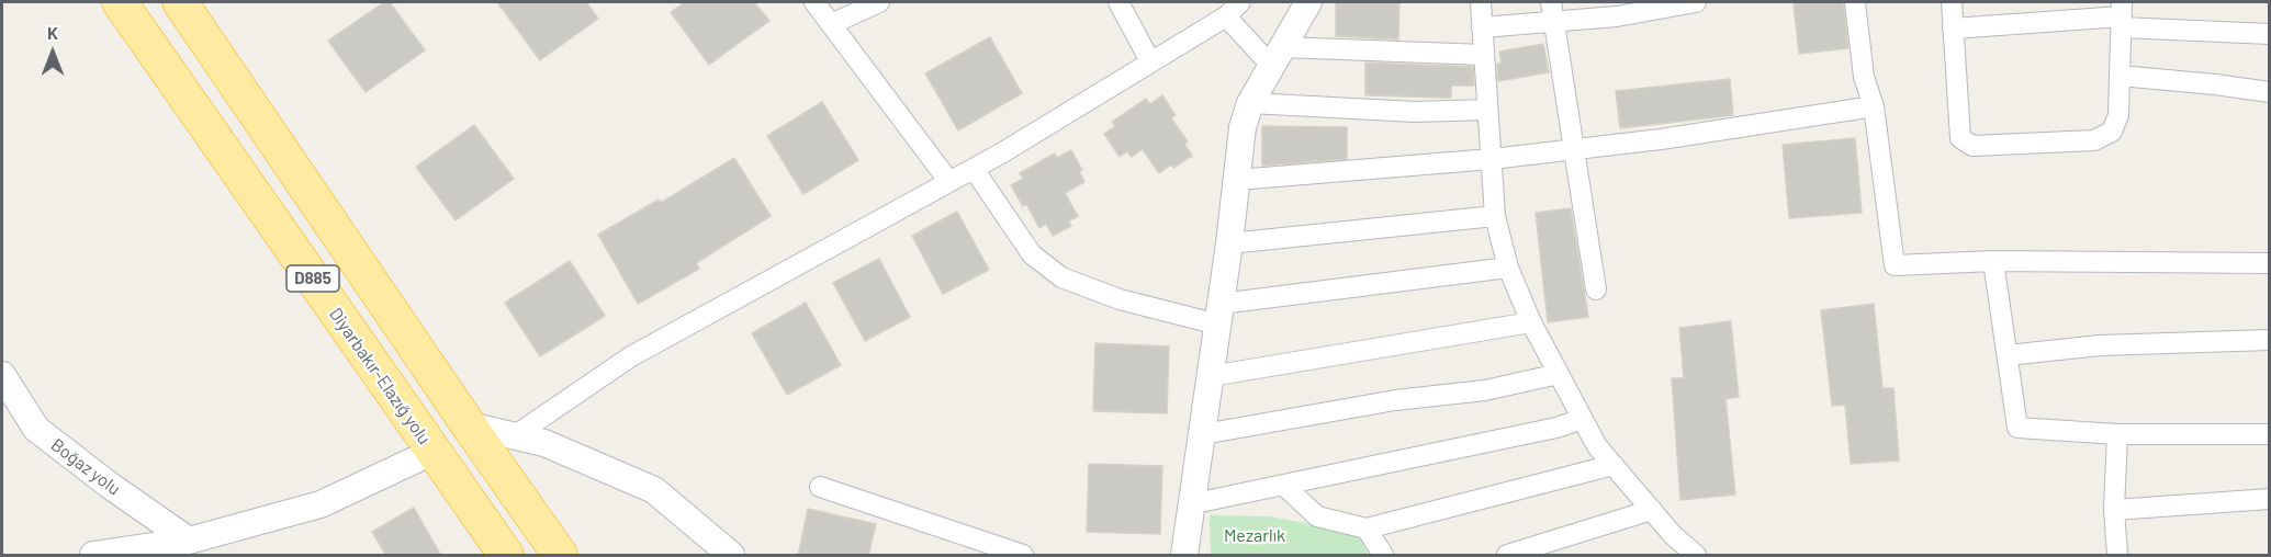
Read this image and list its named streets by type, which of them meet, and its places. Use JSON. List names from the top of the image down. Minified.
{"streets":{"highway":["D885","Diyarbakır-Elazığ yolu"],"street":["Boğaz yolu"]},"parks":["Mezarlık"],"north":"top"}
